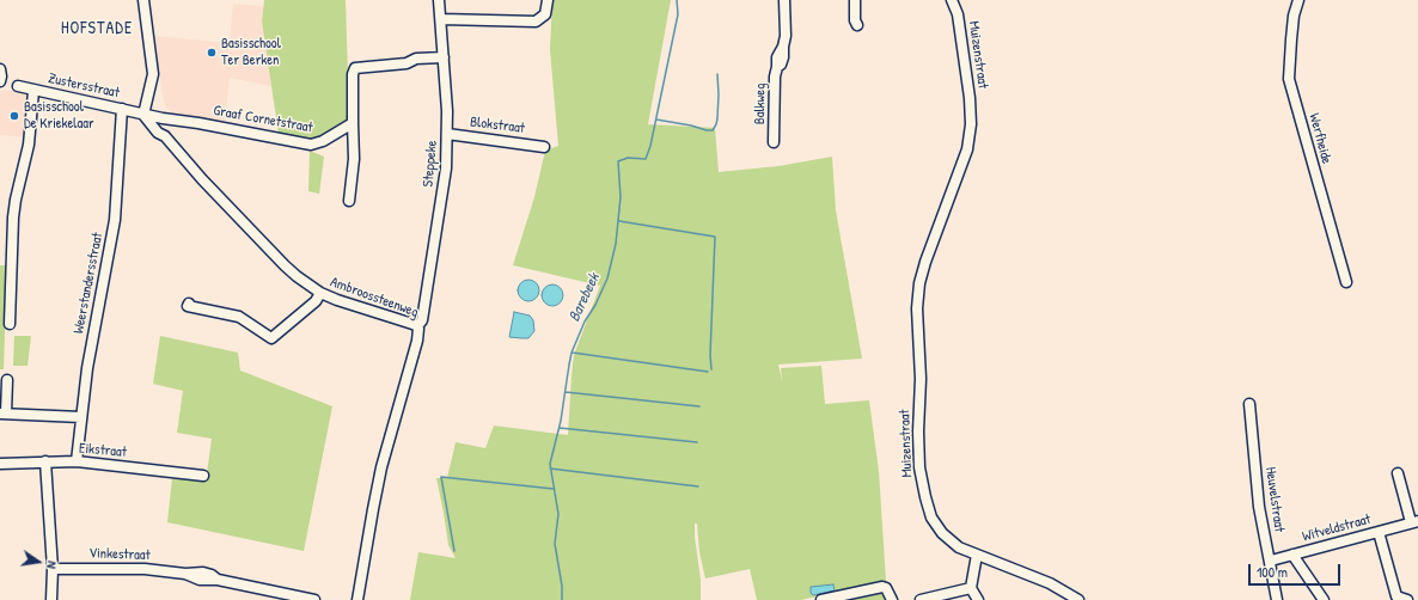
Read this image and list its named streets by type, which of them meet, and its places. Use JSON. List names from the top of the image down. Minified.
{"streets":{"street":["Muizenstraat","Zustersstraat","Balkweg","Graaf Cornetstraat","Blokstraat","Werfheide","Steppeke","Weerstandersstraat","Ambroossteenweg","Eikstraat","Heuvelstraat","Witveldstraat","Vinkestraat"]},"crossings":[["Zustersstraat","Weerstandersstraat"],["Zustersstraat","Ambroossteenweg"],["Blokstraat","Steppeke"],["Steppeke","Ambroossteenweg"],["Weerstandersstraat","Eikstraat"],["Heuvelstraat","Witveldstraat"]],"districts":["HOFSTADE"],"water":["Barebeek"],"places":["Basisschool Ter Berken","Basisschool De Kriekelaar"],"scale_bar":"100 m","north":"right"}
